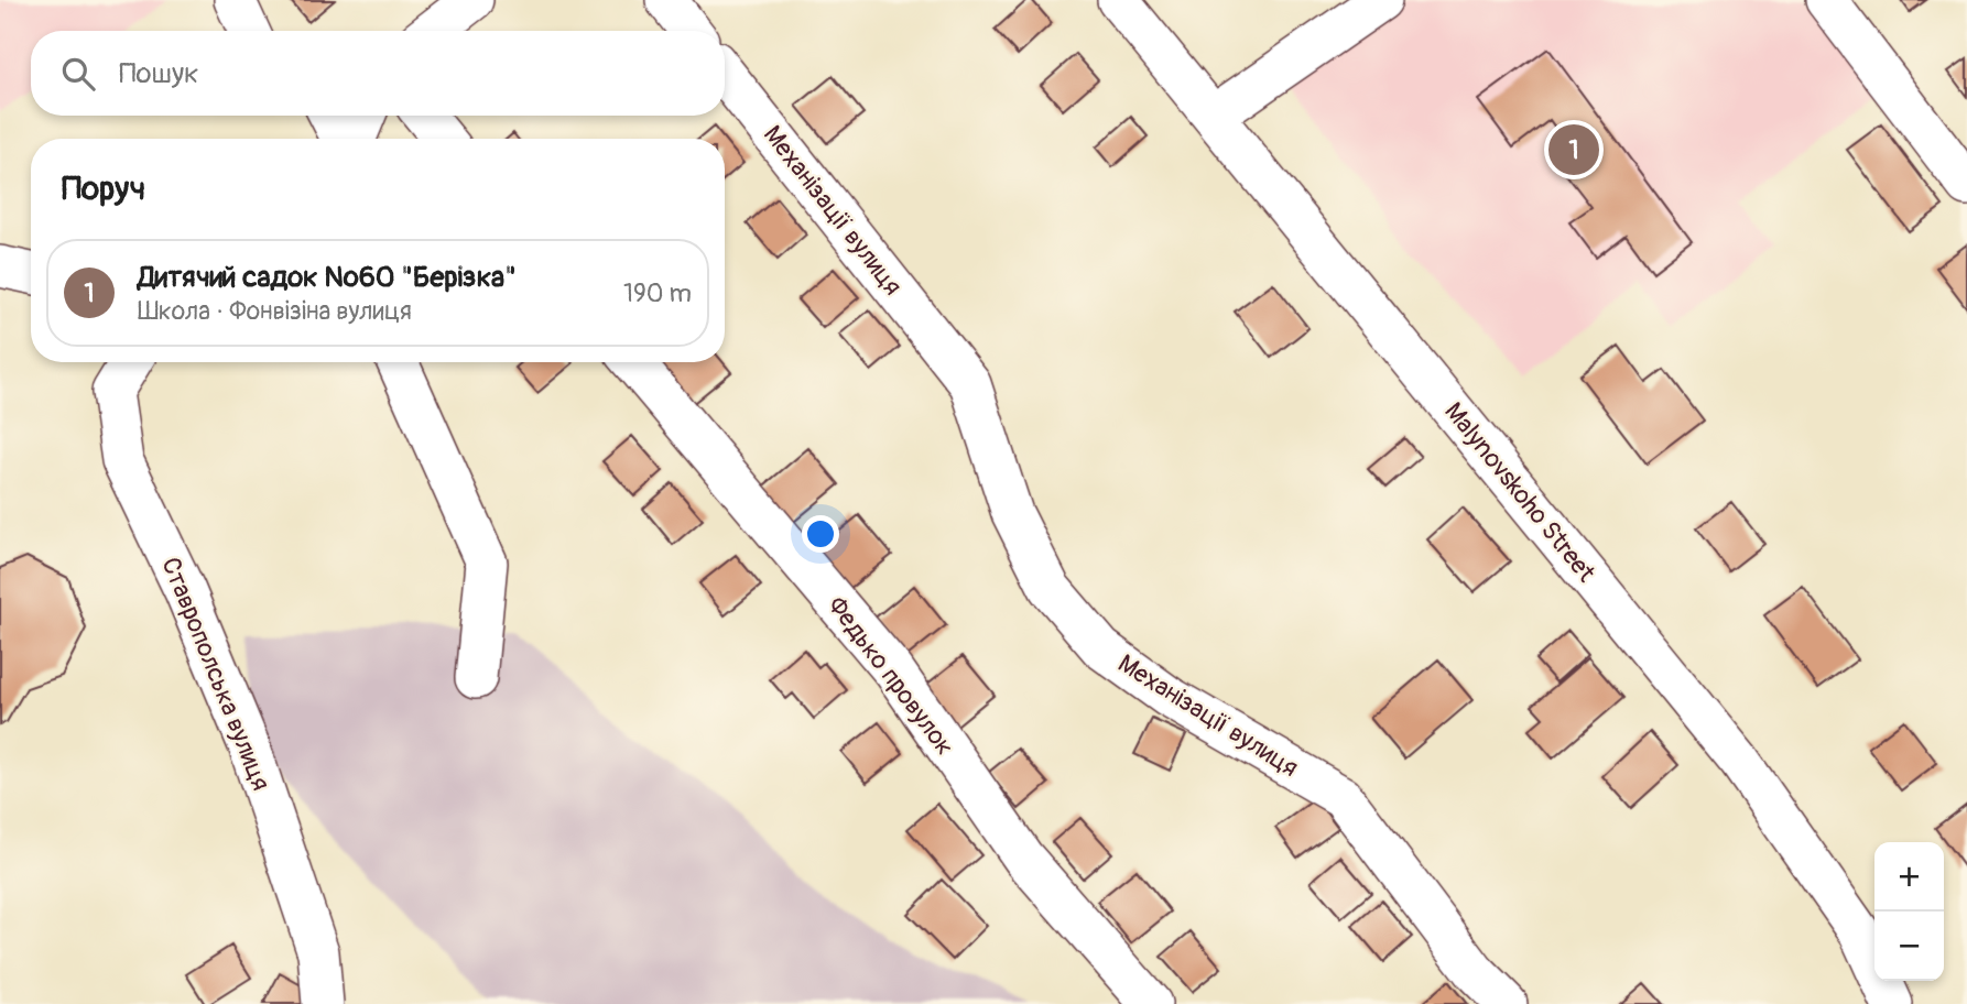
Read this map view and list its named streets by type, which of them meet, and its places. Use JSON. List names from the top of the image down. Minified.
{"streets":{"street":["Механізації вулиця","Malynovskoho Street","Ставрополська вулиця","Федько провулок"]},"page":{"search":"Пошук","pins":"1","heading":"Поруч","list":[{"mark":"1","name":"Дитячий садок №60 \"Берізка\"","note":"Школа · Фонвізіна вулиця","value":"190 m"}],"map_buttons":["+","−"]}}
